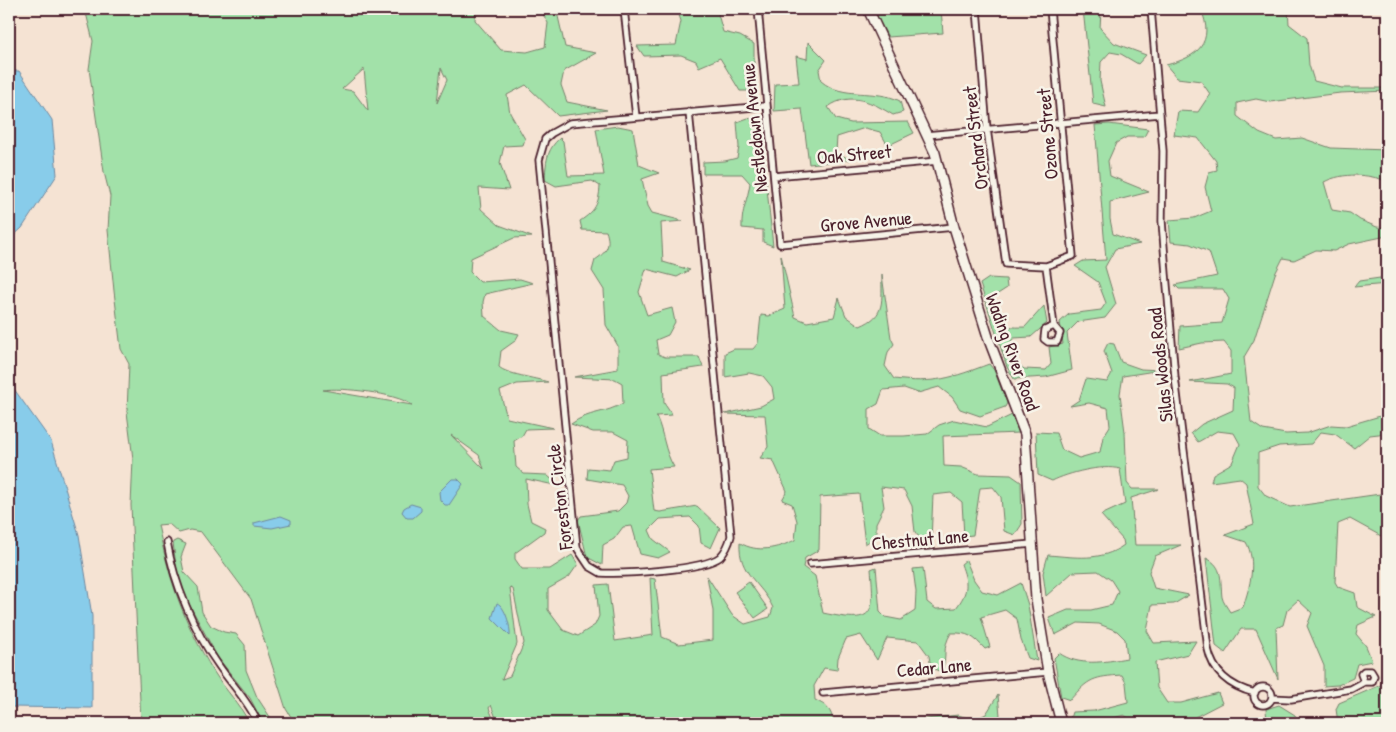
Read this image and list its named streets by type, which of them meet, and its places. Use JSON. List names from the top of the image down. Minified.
{"streets":{"main road":["Wading River Road"],"street":["Nestledown Avenue","Ozone Street","Orchard Street","Oak Street","Grove Avenue","Silas Woods Road","Foreston Circle","Chestnut Lane","Cedar Lane"]},"crossings":[["Nestledown Avenue","Oak Street"],["Nestledown Avenue","Grove Avenue"],["Nestledown Avenue","Foreston Circle"],["Ozone Street","Orchard Street"],["Oak Street","Wading River Road"],["Grove Avenue","Wading River Road"],["Wading River Road","Chestnut Lane"],["Wading River Road","Cedar Lane"]]}
